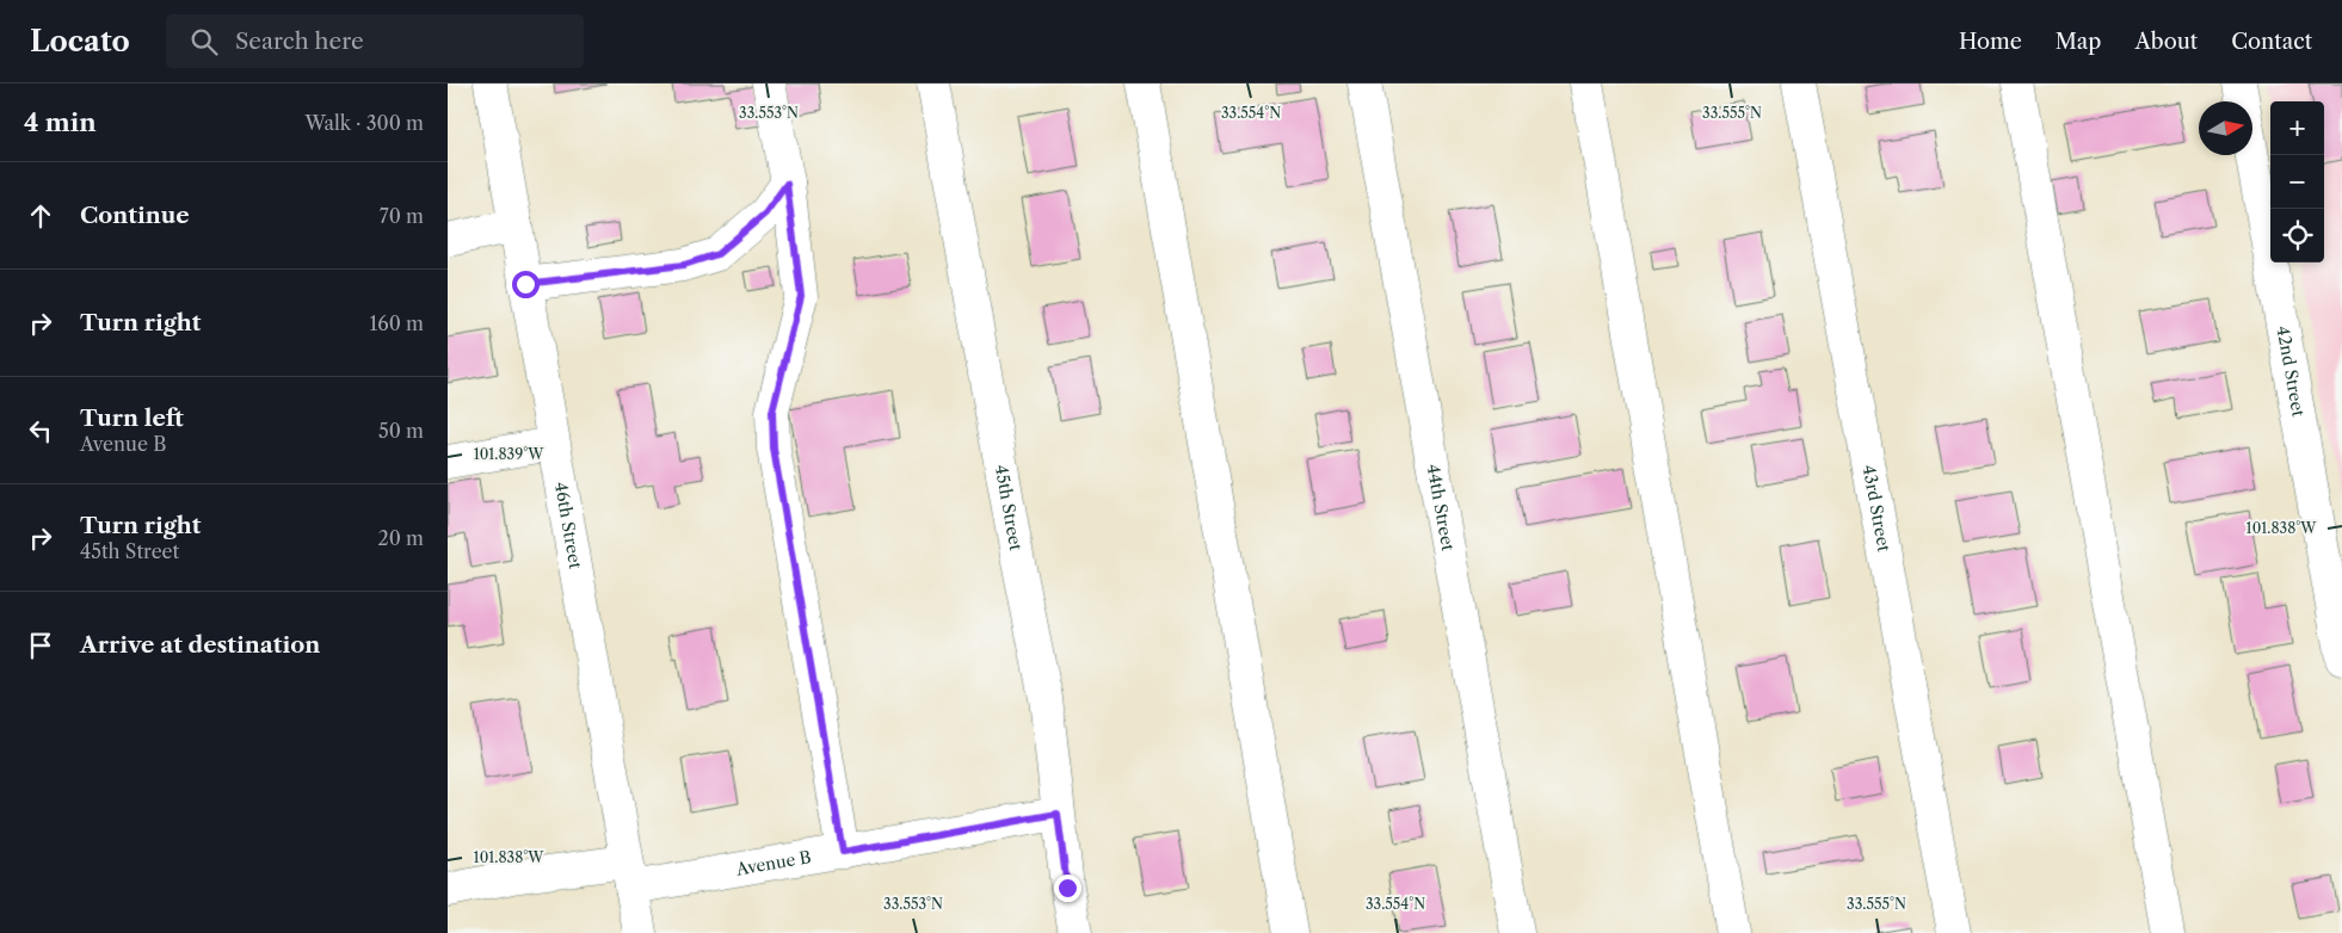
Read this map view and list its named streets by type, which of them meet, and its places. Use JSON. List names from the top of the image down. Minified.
{"streets":{"street":["42nd Street","45th Street","44th Street","43rd Street","46th Street","Avenue B"]},"crossings":[["45th Street","Avenue B"],["46th Street","Avenue B"]],"north":"right","page":{"header":"Locato","search":"Search here","nav":["Home","Map","About","Contact"],"heading":["4 min","Walk · 300 m"],"map_buttons":["+","−"],"list":[["Continue","70 m"],["Turn right","160 m"],["Turn left","Avenue B","50 m"],["Turn right","45th Street","20 m"],"Arrive at destination"]},"coordinates":["33.553°N","33.554°N","33.555°N","101.839°W","101.838°W"]}
